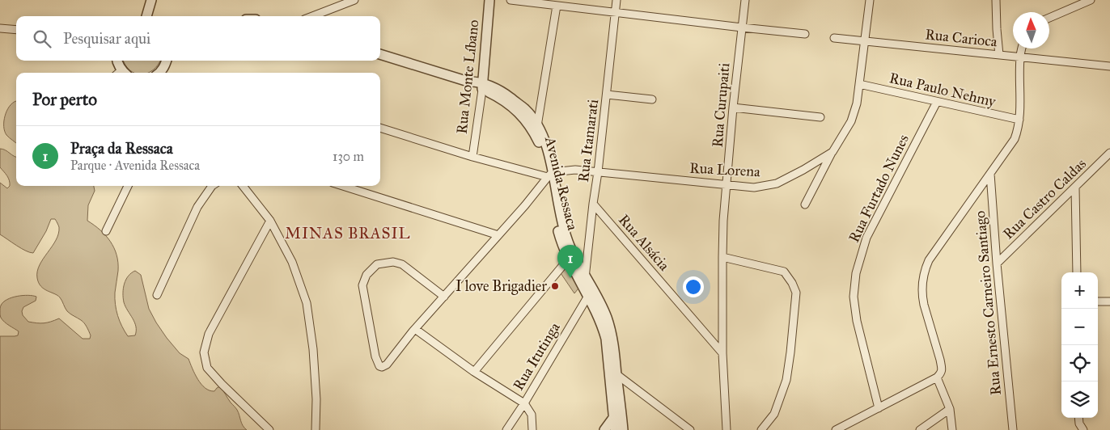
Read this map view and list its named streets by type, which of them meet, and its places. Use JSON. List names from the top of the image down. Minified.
{"streets":{"street":["Rua Carioca","Rua Monte Líbano","Rua Paulo Nehmy","Rua Curupaiti","Rua Itamarati","Rua Lorena","Avenida Ressaca","Rua Furtado Nunes","Rua Castro Caldas","Rua Alsácia","Rua Ernesto Carneiro Santiago","Rua Itutinga"]},"crossings":[["Rua Carioca","Rua Lorena"],["Rua Monte Líbano","Avenida Ressaca"],["Rua Paulo Nehmy","Rua Lorena"],["Rua Paulo Nehmy","Rua Furtado Nunes"],["Rua Curupaiti","Rua Lorena"],["Rua Curupaiti","Rua Alsácia"],["Rua Itamarati","Rua Lorena"],["Rua Itamarati","Avenida Ressaca"],["Rua Itamarati","Rua Alsácia"],["Rua Lorena","Avenida Ressaca"],["Avenida Ressaca","Rua Itutinga"],["Rua Castro Caldas","Rua Ernesto Carneiro Santiago"]],"districts":["MINAS BRASIL"],"places":["I love Brigadier"],"north":"top","page":{"search":"Pesquisar aqui","heading":"Por perto","list":[{"mark":"1","name":"Praça da Ressaca","note":"Parque · Avenida Ressaca","value":"130 m"}],"pins":"1","map_buttons":["+","−"]}}
